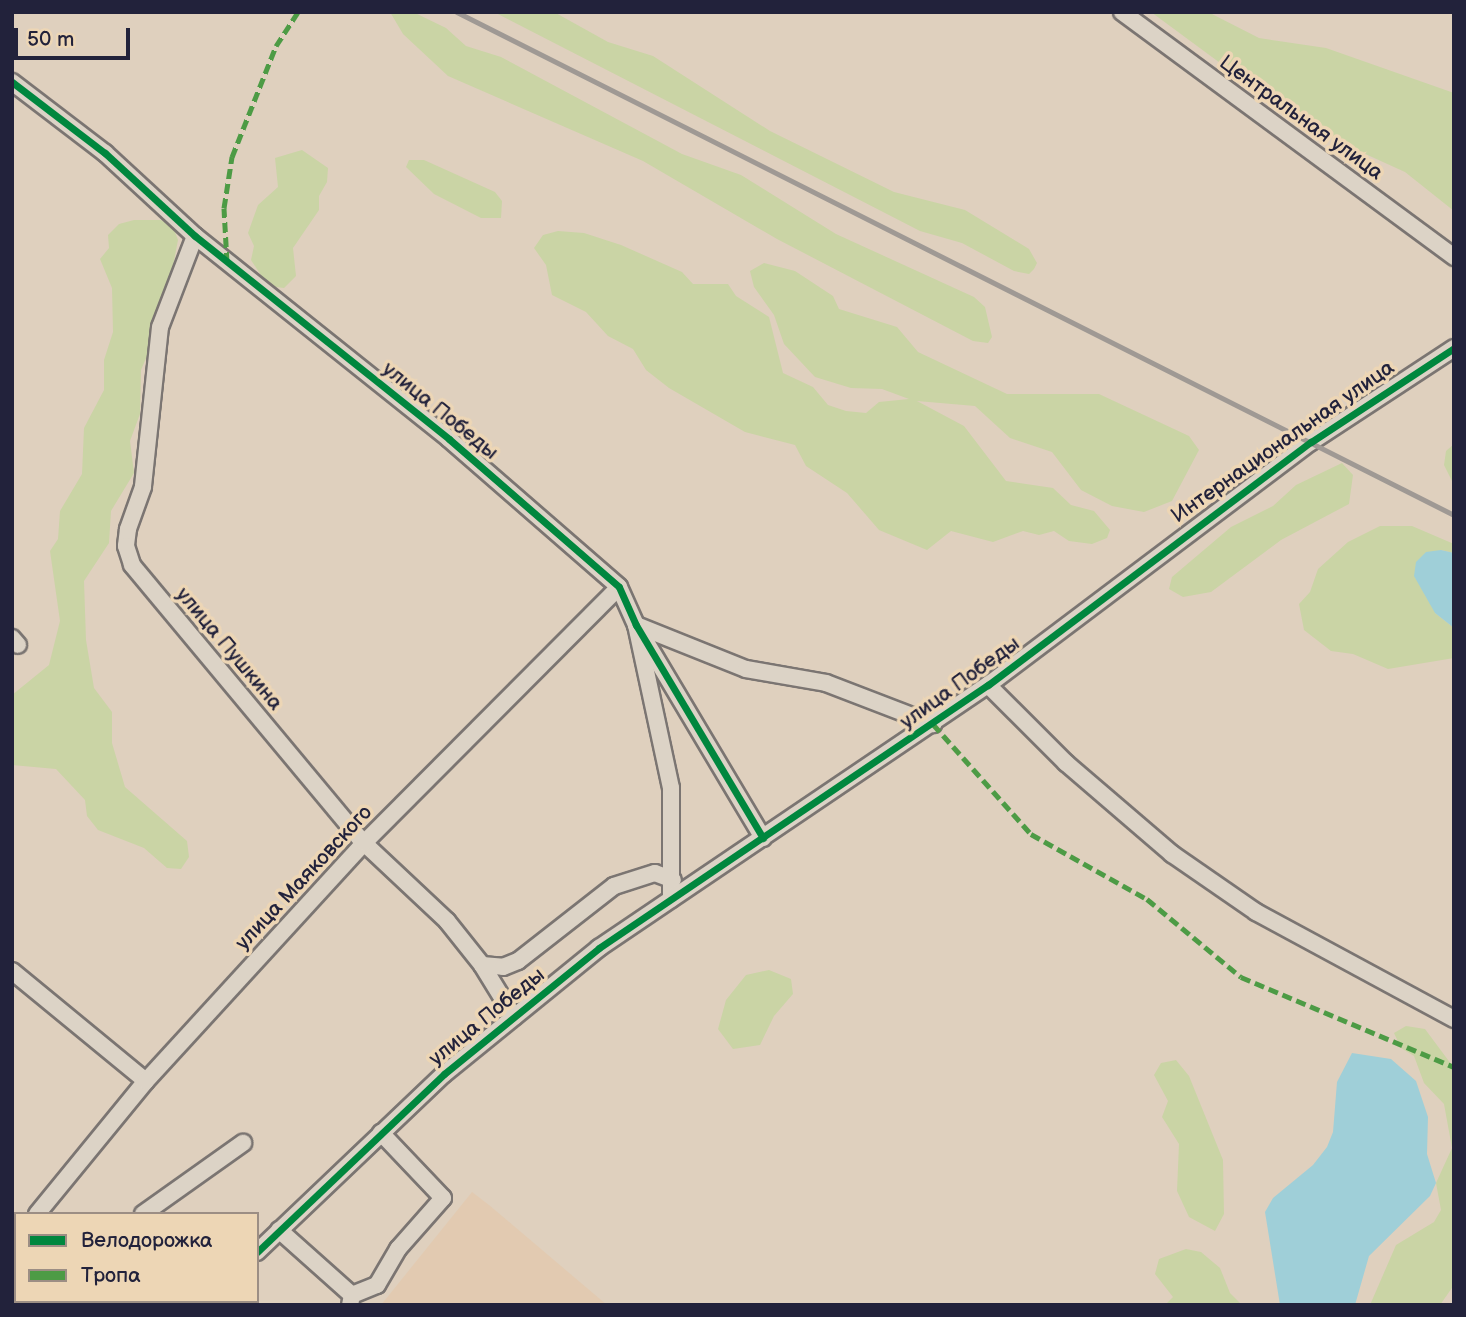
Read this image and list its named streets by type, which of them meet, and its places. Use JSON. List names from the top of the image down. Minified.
{"streets":{"street":["Центральная улица","улица Победы","Интернациональная улица","улица Пушкина","улица Маяковского"]},"crossings":[["улица Победы","Интернациональная улица"],["улица Победы","улица Пушкина"],["улица Победы","улица Маяковского"],["улица Пушкина","улица Маяковского"]],"legend":["Велодорожка","Тропа"],"scale_bar":"50 m"}
